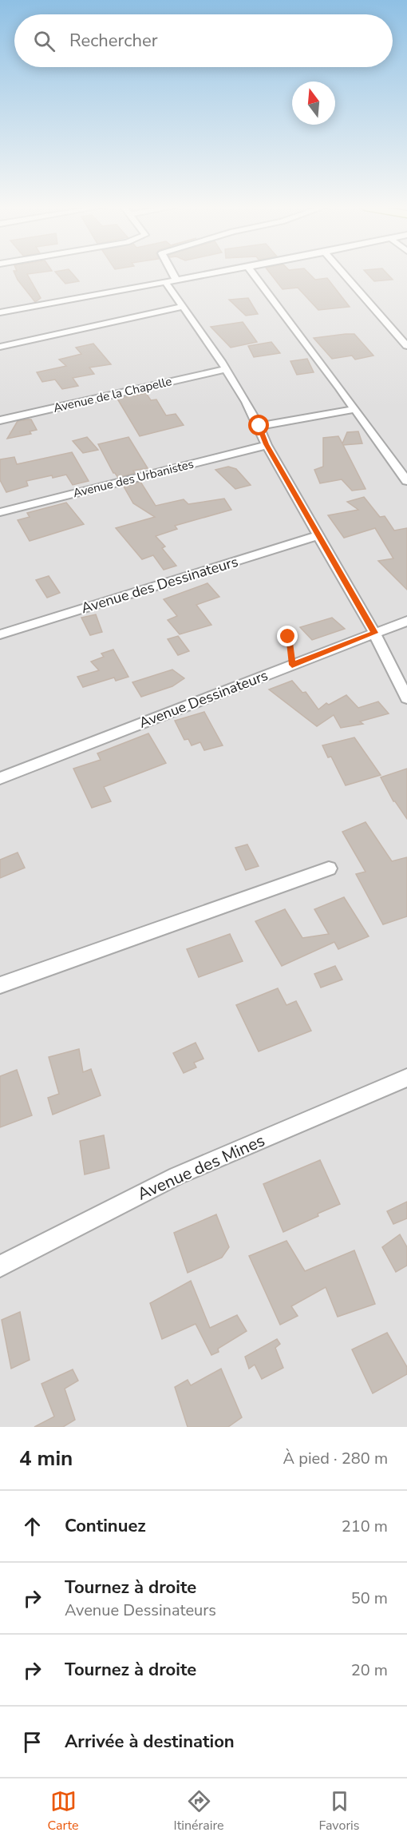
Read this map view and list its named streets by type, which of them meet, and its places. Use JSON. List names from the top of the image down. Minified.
{"streets":{"street":["Avenue de la Chapelle","Avenue des Urbanistes","Avenue des Dessinateurs","Avenue Dessinateurs","Avenue des Mines"]},"north":"top","page":{"search":"Rechercher","heading":["4 min","À pied · 280 m"],"list":[["Continuez","210 m"],["Tournez à droite","Avenue Dessinateurs","50 m"],["Tournez à droite","20 m"],"Arrivée à destination"],"nav":["Carte","Itinéraire","Favoris"]}}
